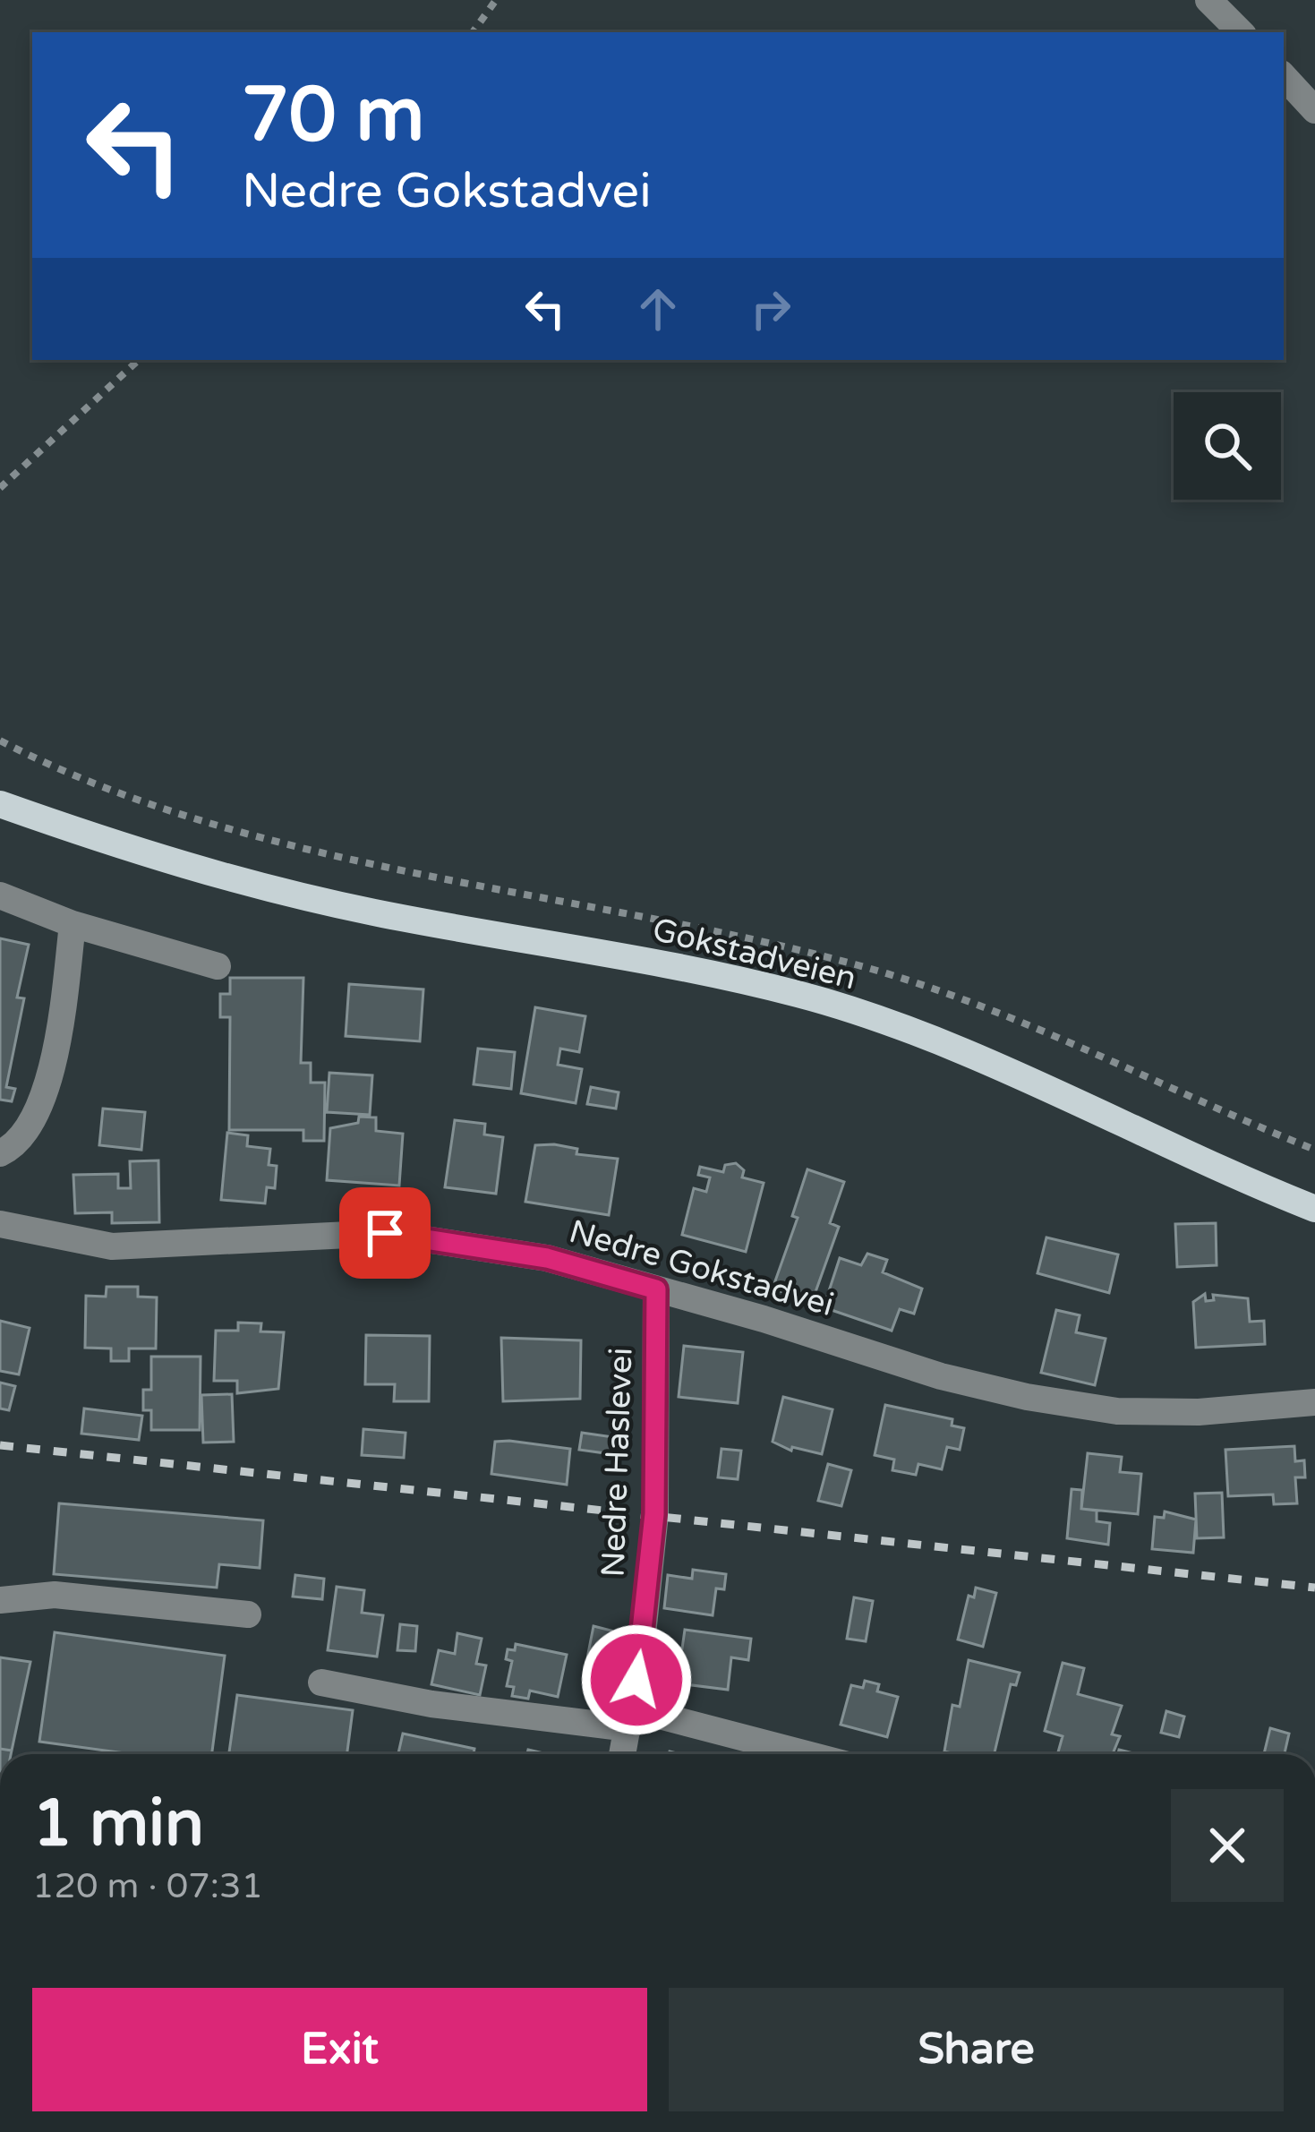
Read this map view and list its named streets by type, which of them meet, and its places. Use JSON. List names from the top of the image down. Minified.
{"streets":{"main road":["Gokstadveien"],"street":["Nedre Gokstadvei","Nedre Haslevei"]},"crossings":[["Nedre Gokstadvei","Nedre Haslevei"]],"page":{"turn":["70 m","Nedre Gokstadvei"],"heading":["1 min","120 m · 07:31"],"buttons":["Exit","Share"]}}
